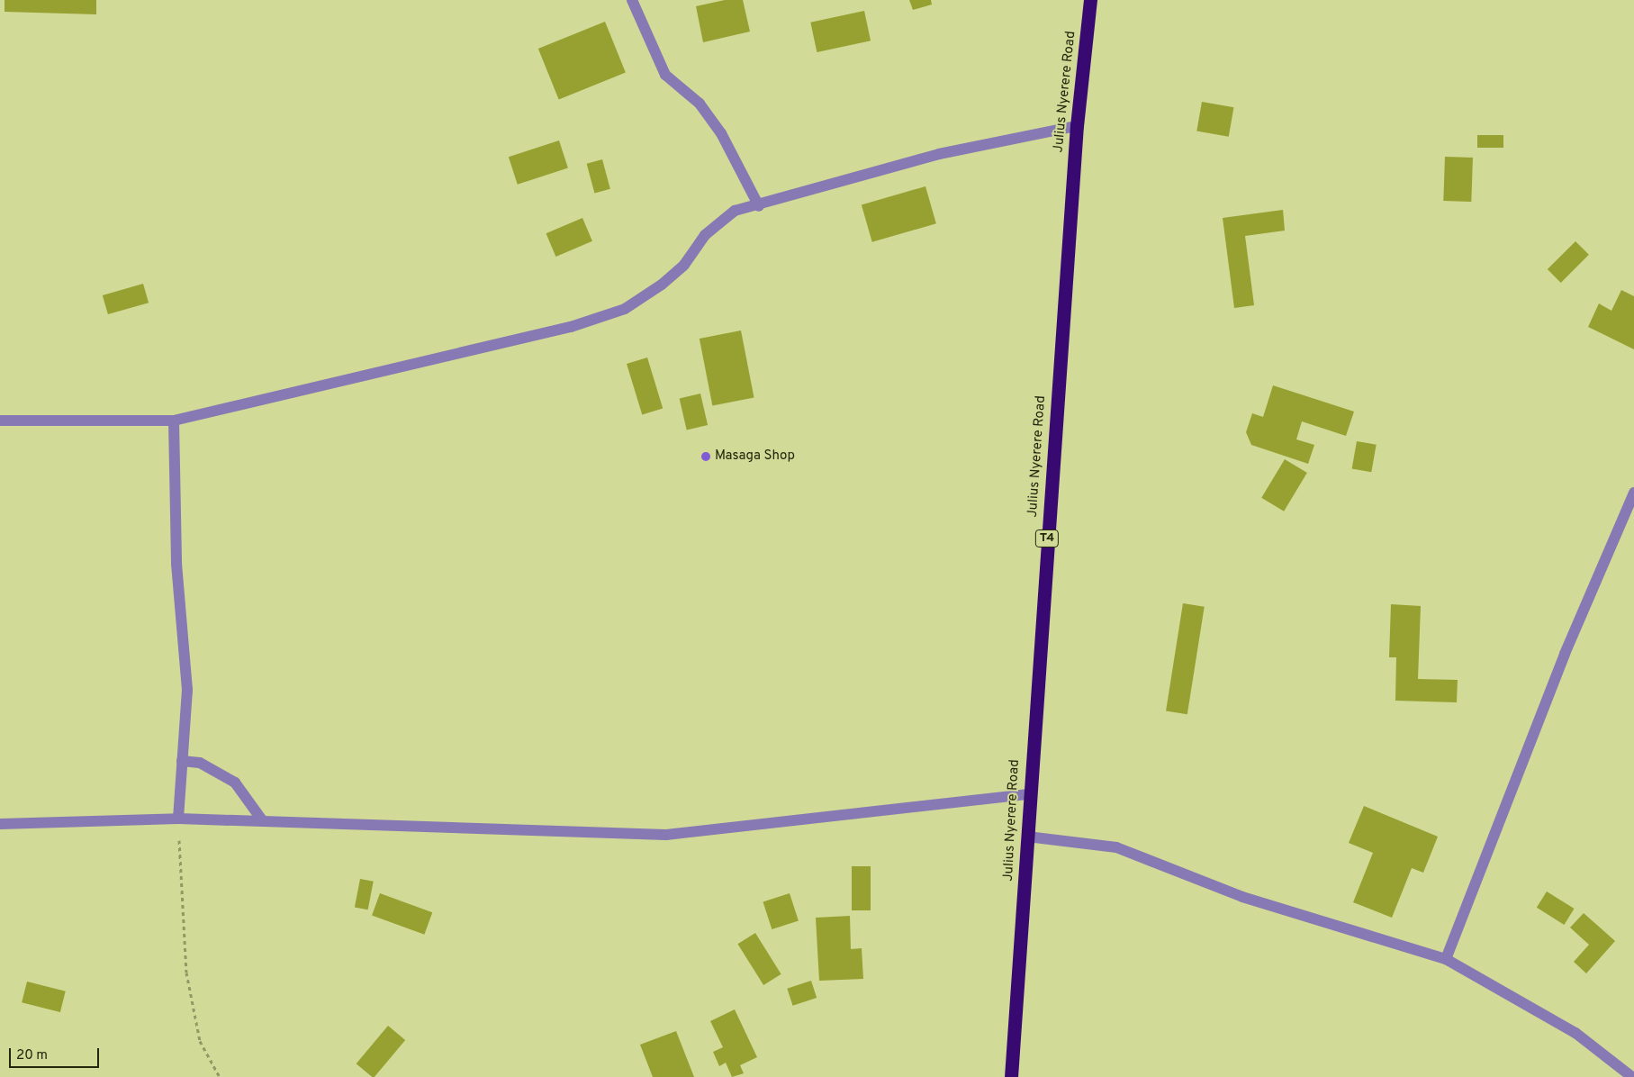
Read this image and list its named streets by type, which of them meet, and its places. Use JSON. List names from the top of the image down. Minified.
{"streets":{"highway":["Julius Nyerere Road","T4"]},"places":["Masaga Shop"],"scale_bar":"20 m"}
